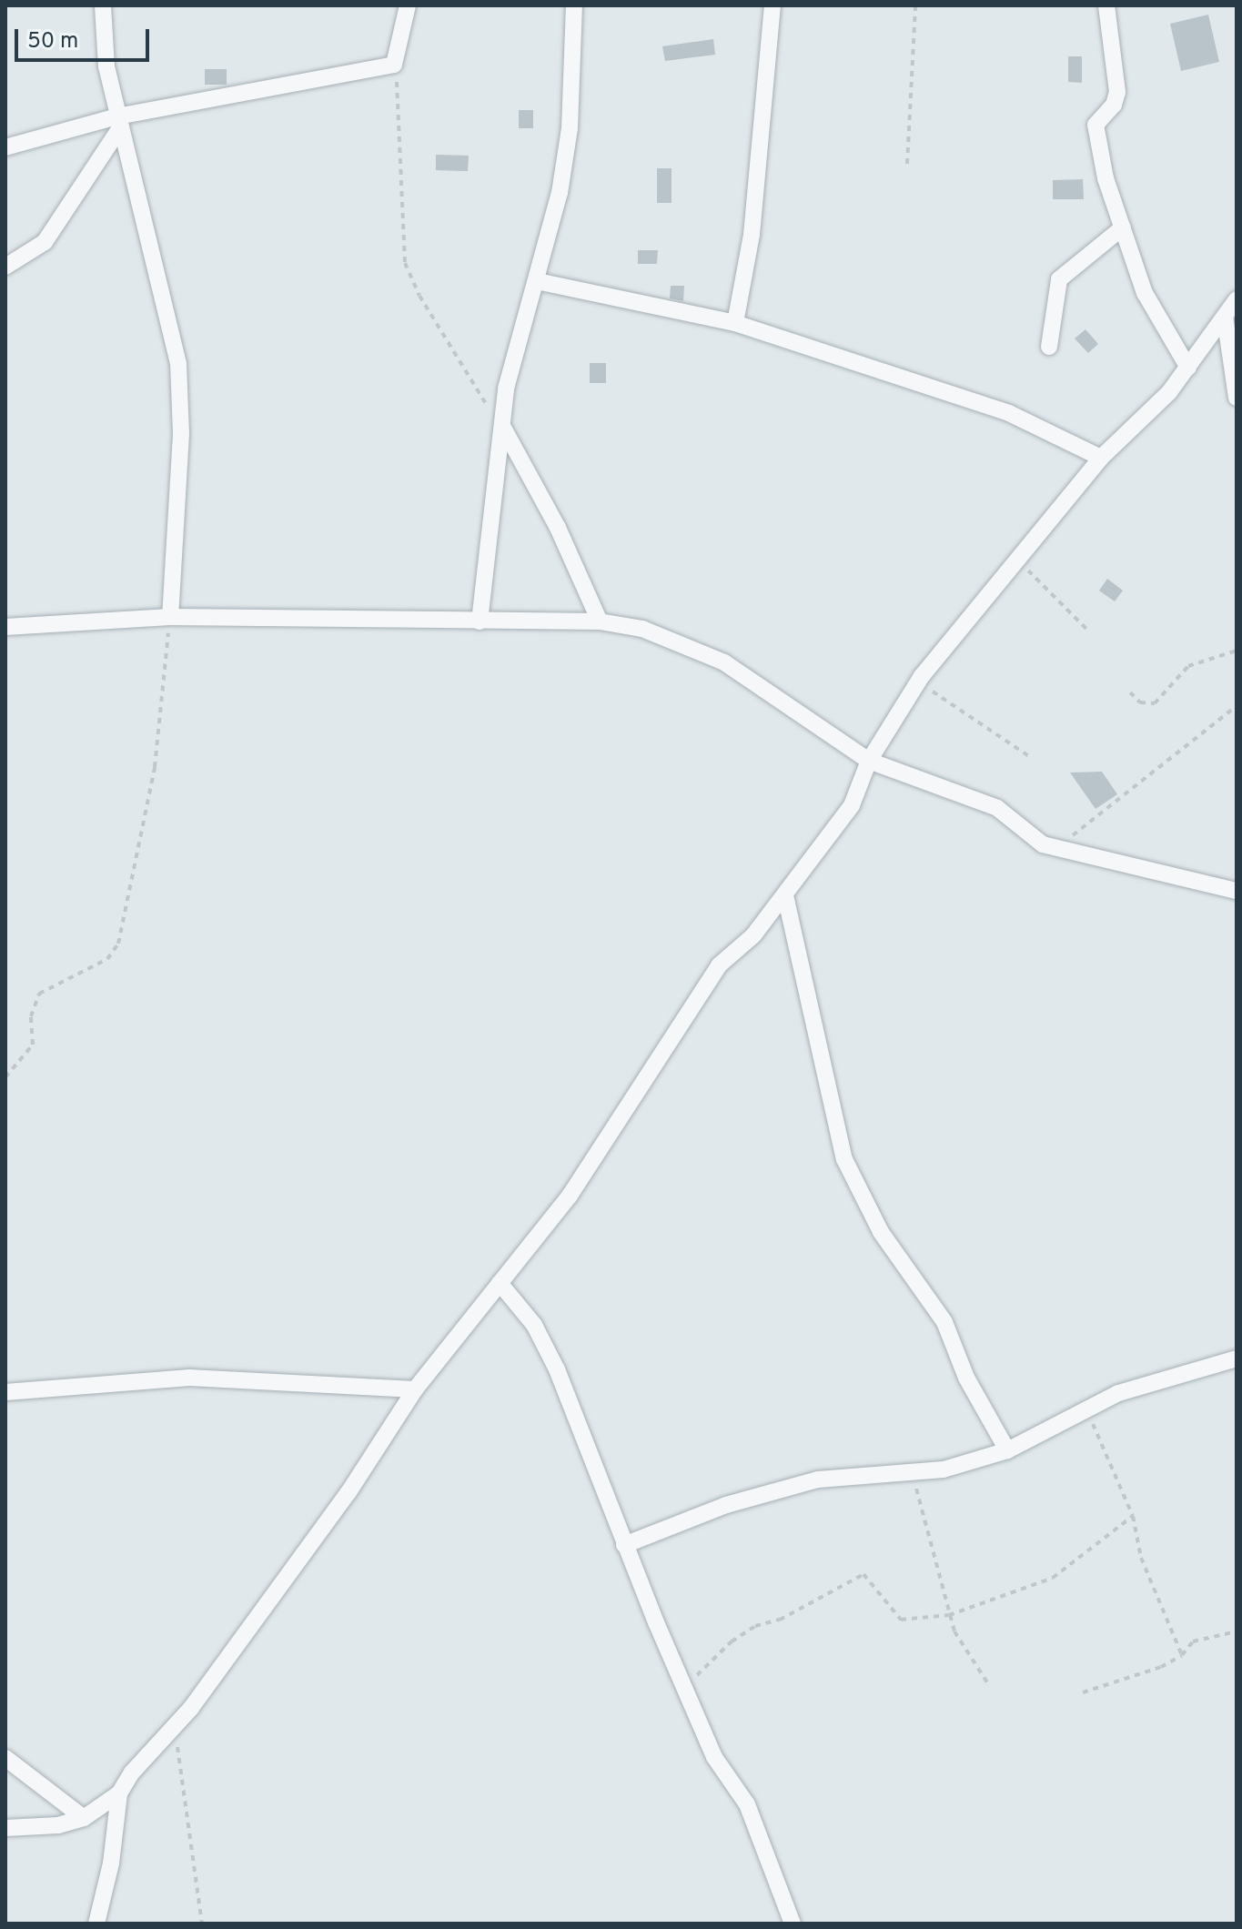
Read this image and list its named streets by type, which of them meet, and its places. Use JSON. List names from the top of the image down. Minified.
{"scale_bar":"50 m"}
